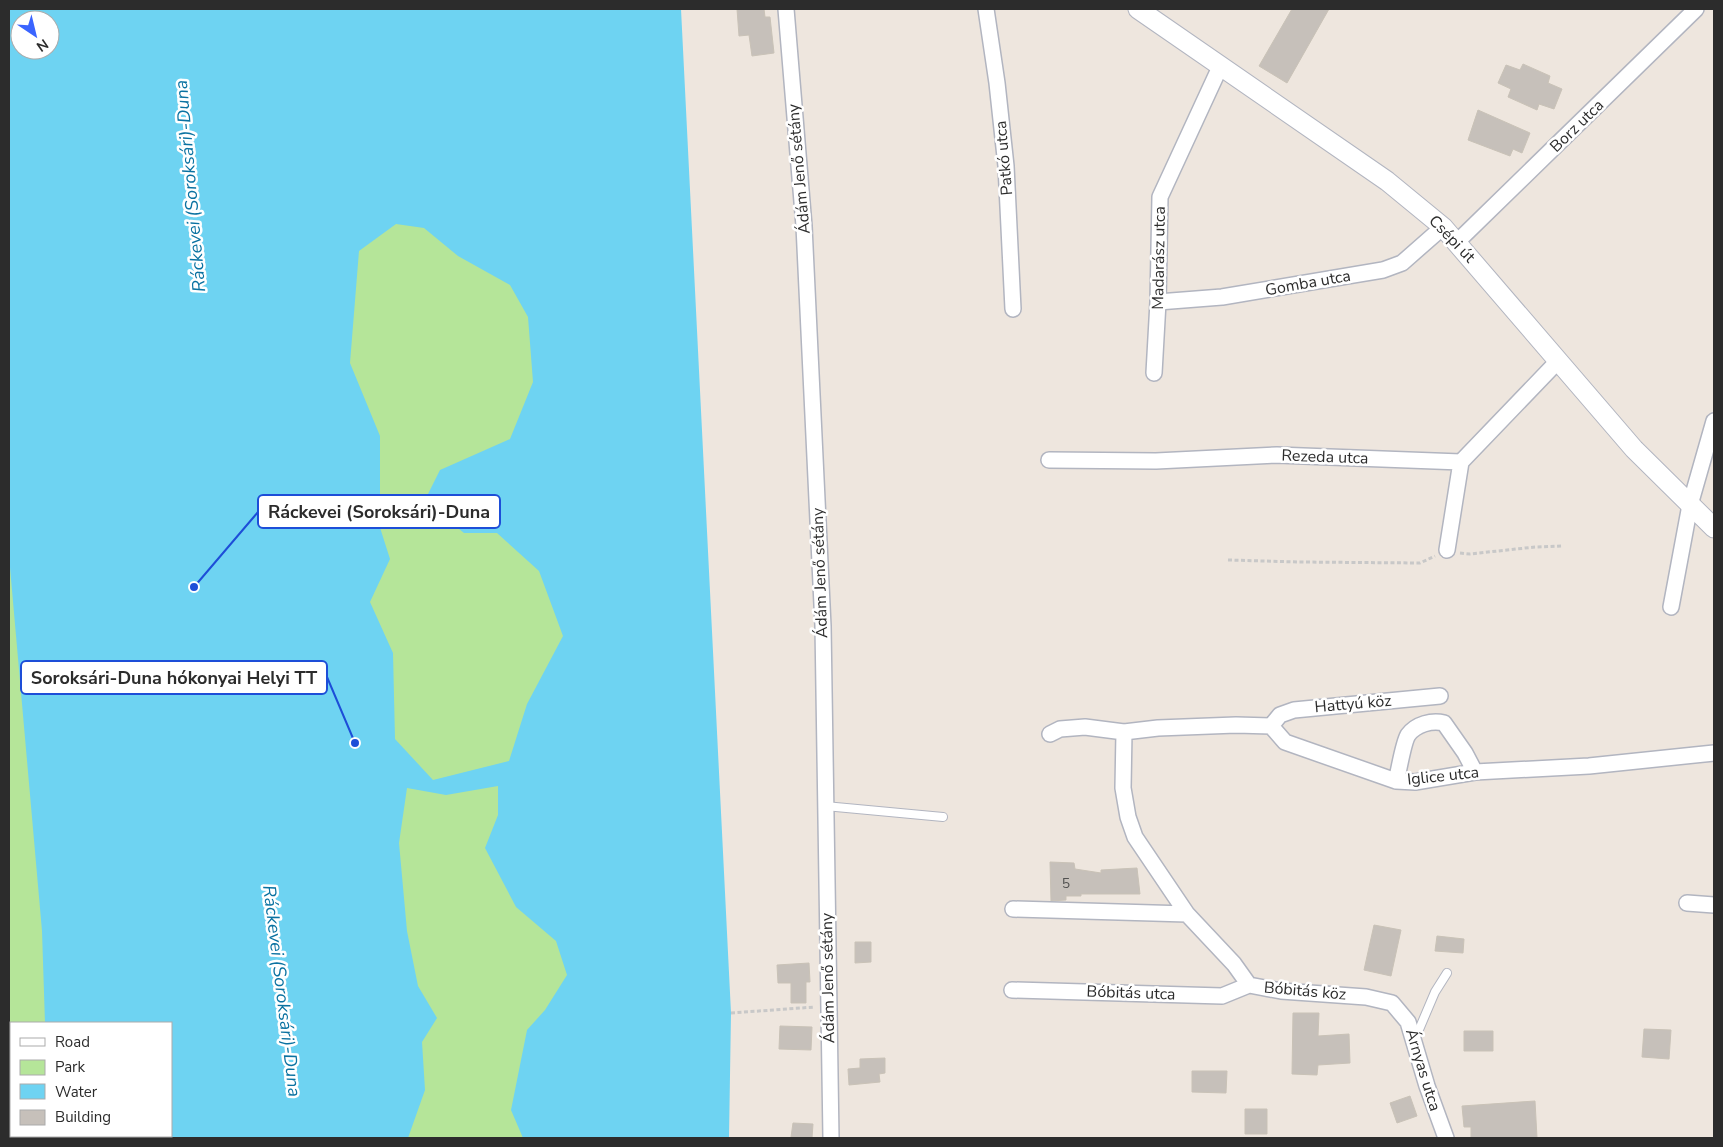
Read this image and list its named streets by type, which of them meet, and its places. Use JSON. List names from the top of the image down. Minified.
{"streets":{"street":["Borz utca","Patkó utca","Ádám Jenő sétány","Csépi út","Madarász utca","Gomba utca","Rezeda utca","Hattyú köz","Iglice utca","Bóbitás köz","Bóbitás utca","Árnyas utca"]},"crossings":[["Borz utca","Csépi út"],["Csépi út","Madarász utca"],["Csépi út","Gomba utca"],["Madarász utca","Gomba utca"],["Hattyú köz","Iglice utca"],["Bóbitás köz","Bóbitás utca"],["Bóbitás köz","Árnyas utca"]],"water":["Ráckevei (Soroksári)-Duna"],"places":["Ráckevei (Soroksári)-Duna","Soroksári-Duna hókonyai Helyi TT"],"house_numbers":["5"],"legend":["Road","Park","Water","Building"],"north":"bottom right"}
